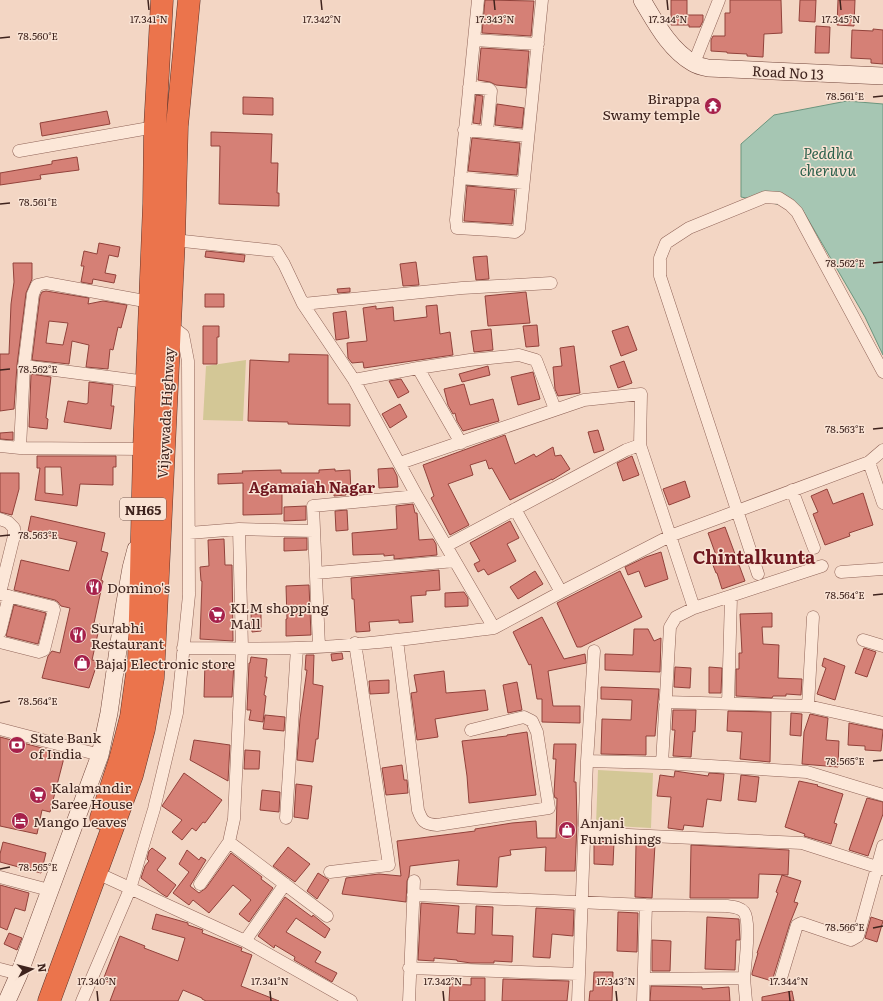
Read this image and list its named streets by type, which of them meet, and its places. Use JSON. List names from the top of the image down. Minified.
{"streets":{"highway":["Vijaywada Highway","NH65"],"street":["Road No 13"]},"districts":["Agamaiah Nagar","Chintalkunta"],"water":["Peddha cheruvu"],"places":{"temple":["Birappa Swamy temple"],"restaurant":["Domino's","Surabhi Restaurant"],"supermarket":["KLM shopping Mall","Kalamandir Saree House"],"shop":["Bajaj Electronic store","Anjani Furnishings"],"bank":["State Bank of India"],"hotel":["Mango Leaves"]},"north":"right","coordinates":["17.341°N","17.342°N","17.343°N","17.344°N","17.345°N","78.560°E","78.561°E","78.562°E","78.563°E","78.564°E","78.565°E","78.566°E","17.340°N"]}
